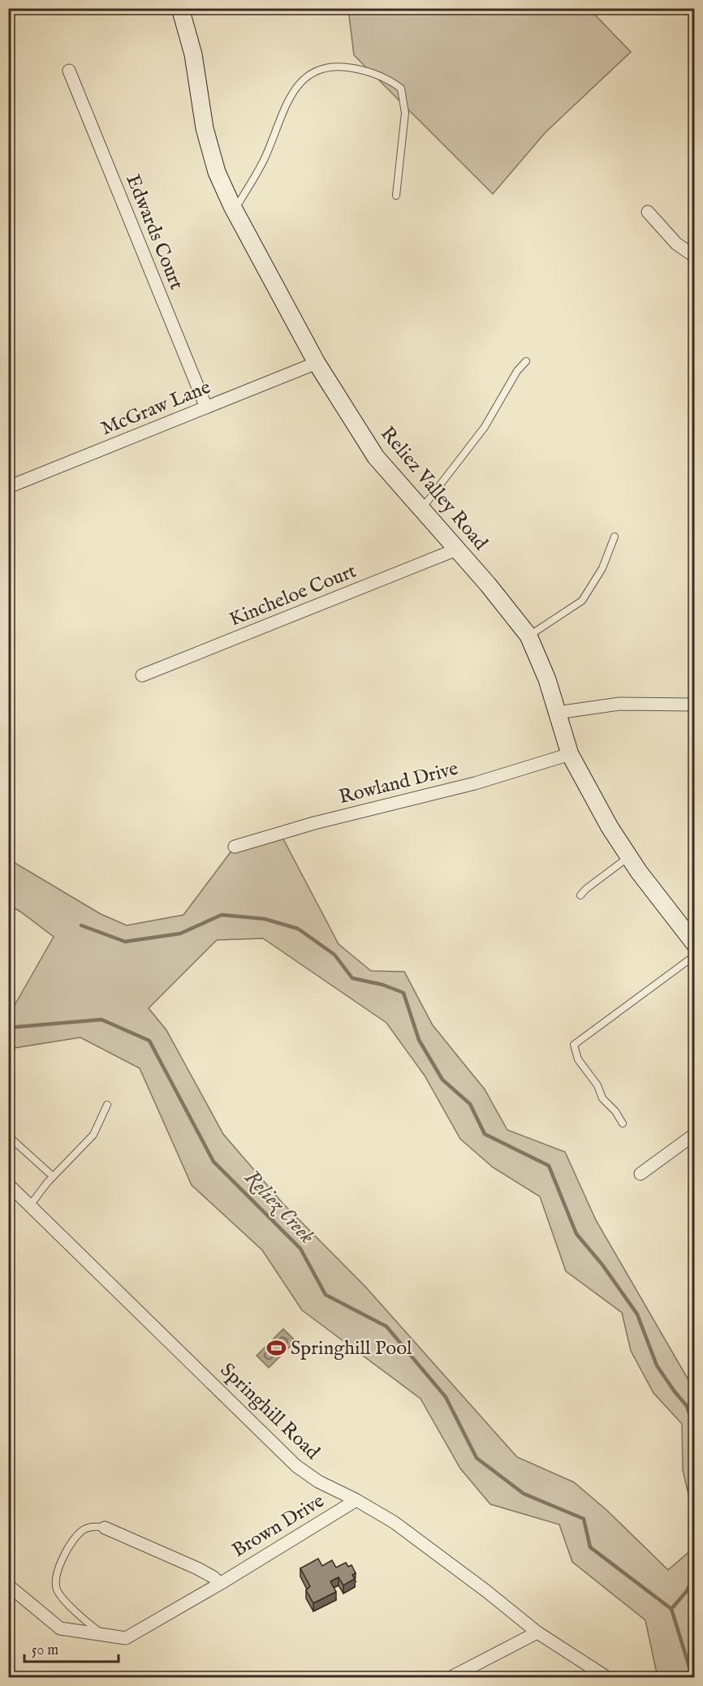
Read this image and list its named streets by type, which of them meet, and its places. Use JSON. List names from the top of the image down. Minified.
{"streets":{"main road":["Reliez Valley Road"],"street":["Edwards Court","McGraw Lane","Kincheloe Court","Rowland Drive","Springhill Road","Brown Drive"]},"crossings":[["Edwards Court","McGraw Lane"],["McGraw Lane","Reliez Valley Road"],["Reliez Valley Road","Kincheloe Court"],["Reliez Valley Road","Rowland Drive"],["Springhill Road","Brown Drive"]],"water":["Reliez Creek"],"places":{"sports":["Springhill Pool"]},"scale_bar":"50 m"}
